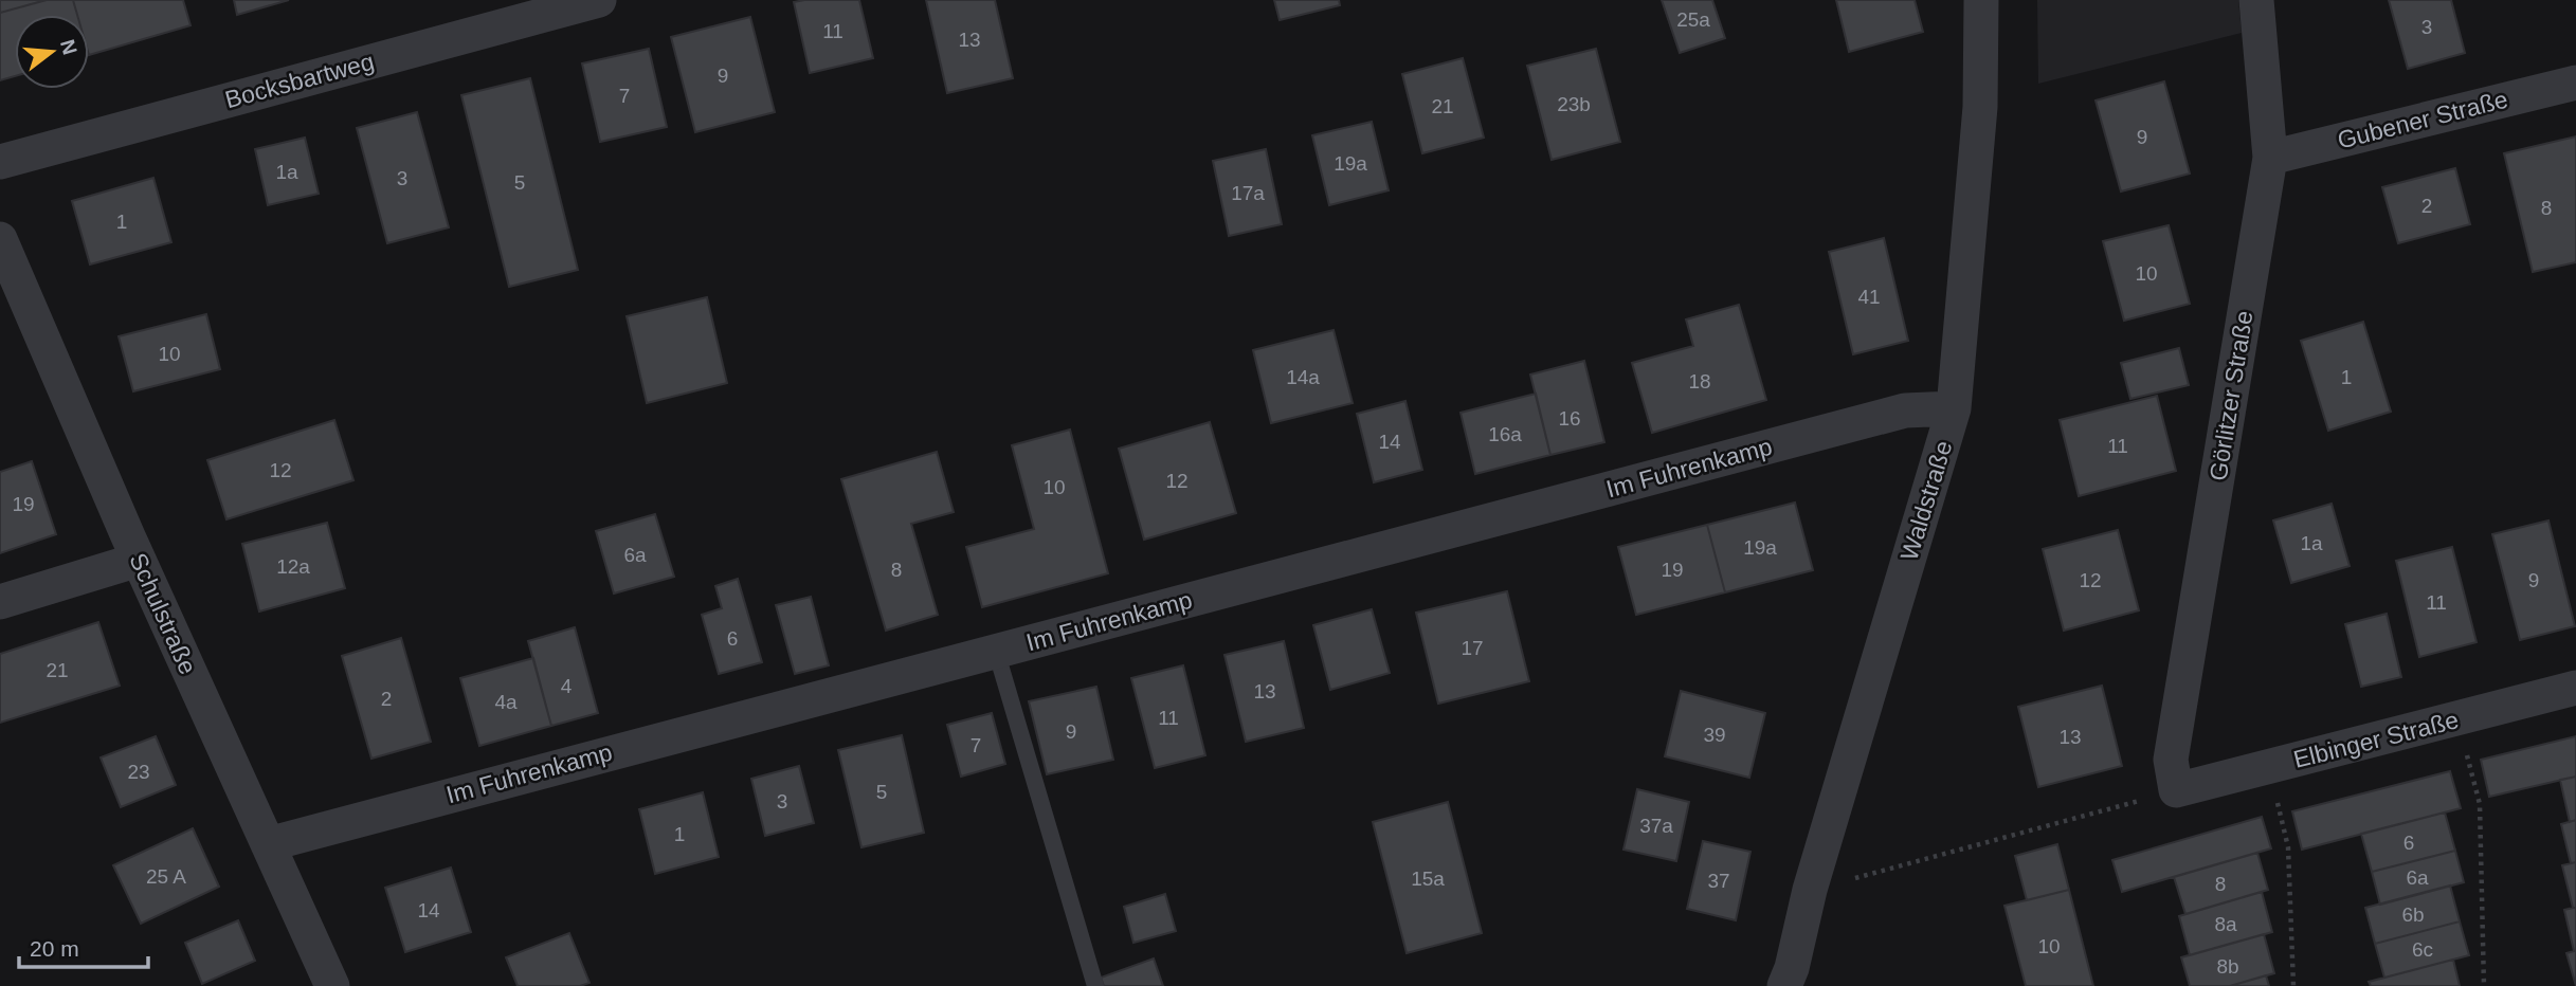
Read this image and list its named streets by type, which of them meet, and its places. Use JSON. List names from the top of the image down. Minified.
{"streets":{"street":["Bocksbartweg","Gubener Straße","Görlitzer Straße","Im Fuhrenkamp","Waldstraße","Schulstraße","Elbinger Straße"]},"crossings":[["Gubener Straße","Görlitzer Straße"],["Görlitzer Straße","Elbinger Straße"],["Im Fuhrenkamp","Waldstraße"],["Im Fuhrenkamp","Schulstraße"]],"house_numbers":["25a","3","11","13","9","7","23b","21","9","19a","1a","3","5","17a","2","8","1","10","41","10","14a","1","18","16","16a","14","11","12","12","10","19","1a","19a","6a","12a","8","19","12","9","11","6","17","21","4","13","2","4a","11","9","39","13","7","23","5","3","37a","1","6","25 A","6a","15a","37","8","14","6b","8a","10","6c","8b"],"scale_bar":"20 m","north":"right"}
